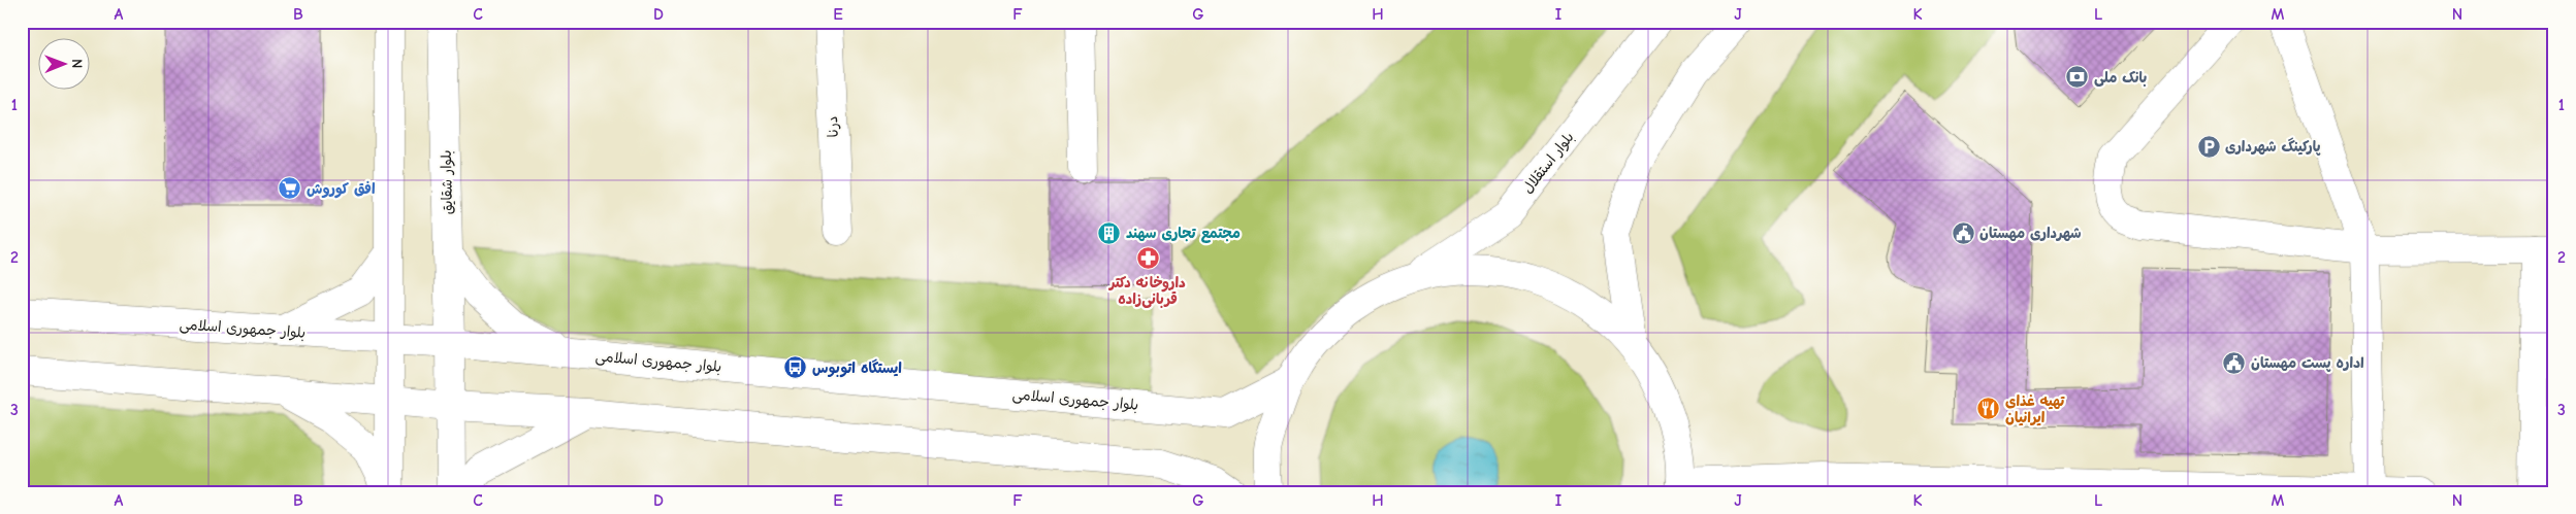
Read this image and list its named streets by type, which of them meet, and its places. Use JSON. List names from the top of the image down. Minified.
{"streets":{"street":["درنا","بلوار استقلال","بلوار شقایق","بلوار جمهوری اسلامی"]},"crossings":[["بلوار شقایق","بلوار جمهوری اسلامی"]],"places":{"bank":["بانک ملی"],"parking":["پارکینگ شهرداری"],"supermarket":["افق کوروش"],"building":["مجتمع تجاری سهند"],"public building":["شهرداری مهستان","اداره پست مهستان"],"pharmacy":["داروخانه دکتر قربانی‌زاده"],"bus stop":["ایستگاه اتوبوس"],"restaurant":["تهیه غذای ایرانیان"]},"north":"right","grid":{"columns":["A","B","C","D","E","F","G","H","I","J","K","L","M","N"],"rows":["1","2","3"]}}
